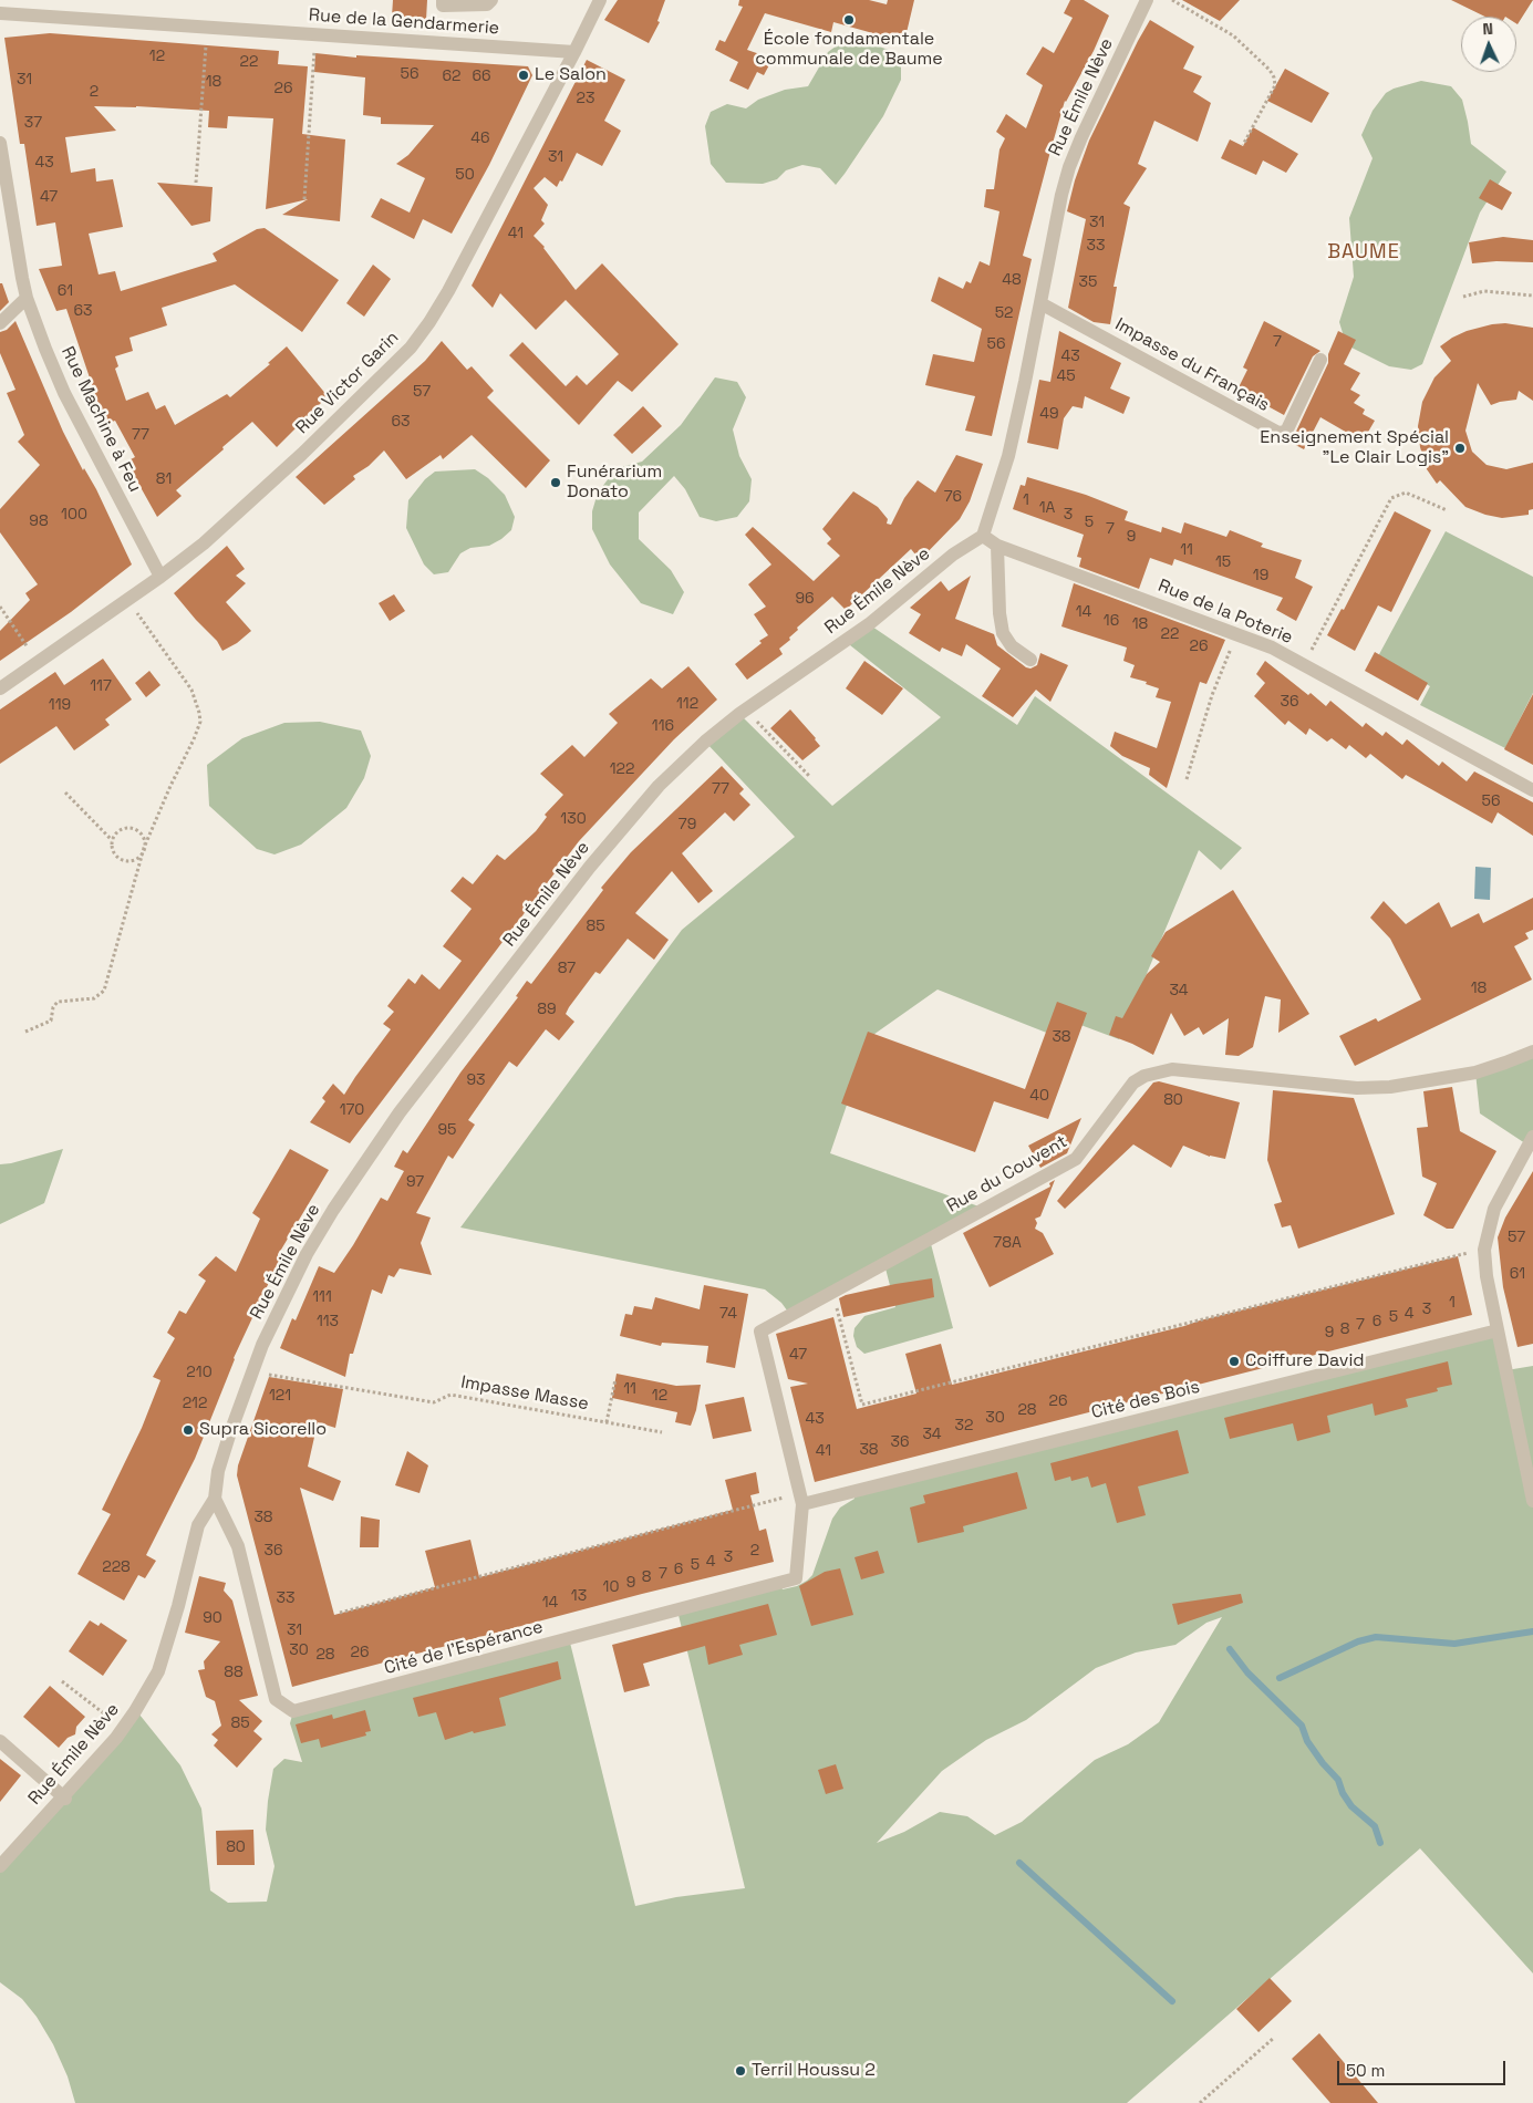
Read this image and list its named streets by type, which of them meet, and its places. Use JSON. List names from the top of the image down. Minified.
{"streets":{"street":["Rue de la Gendarmerie","Rue Émile Nève","Impasse du Français","Rue Victor Garin","Rue Machine à Feu","Rue de la Poterie","Rue du Couvent","Cité des Bois","Cité de l'Espérance"],"path":["Impasse Masse"]},"crossings":[["Rue de la Gendarmerie","Rue Victor Garin"],["Rue Émile Nève","Impasse du Français"],["Rue Émile Nève","Rue de la Poterie"],["Rue Émile Nève","Impasse Masse"],["Rue Émile Nève","Cité de l'Espérance"],["Rue Victor Garin","Rue Machine à Feu"],["Rue du Couvent","Cité des Bois"],["Rue du Couvent","Cité de l'Espérance"],["Cité des Bois","Cité de l'Espérance"]],"districts":["BAUME"],"places":["École fondamentale communale de Baume","Le Salon","Enseignement Spécial \"Le Clair Logis\"","Funérarium Donato","Coiffure David","Supra Sicorello","Terril Houssu 2"],"house_numbers":["12","22","56","62","66","31","18","26","2","23","37","46","31","43","50","47","31","41","33","48","35","61","63","52","7","56","43","45","57","49","63","77","81","76","1","1A","100","3","98","5","7","9","11","15","19","96","14","16","18","22","26","117","36","112","119","116","122","77","56","130","79","85","87","18","34","89","38","93","40","80","170","95","97","57","78A","61","111","1","3","74","4","5","113","6","7","8","9","47","210","11","121","12","26","212","28","30","43","32","34","36","38","41","38","36","2","3","4","5","228","6","7","8","9","10","13","33","14","90","31","30","26","28","88","85","80"],"scale_bar":"50 m","north":"top"}
